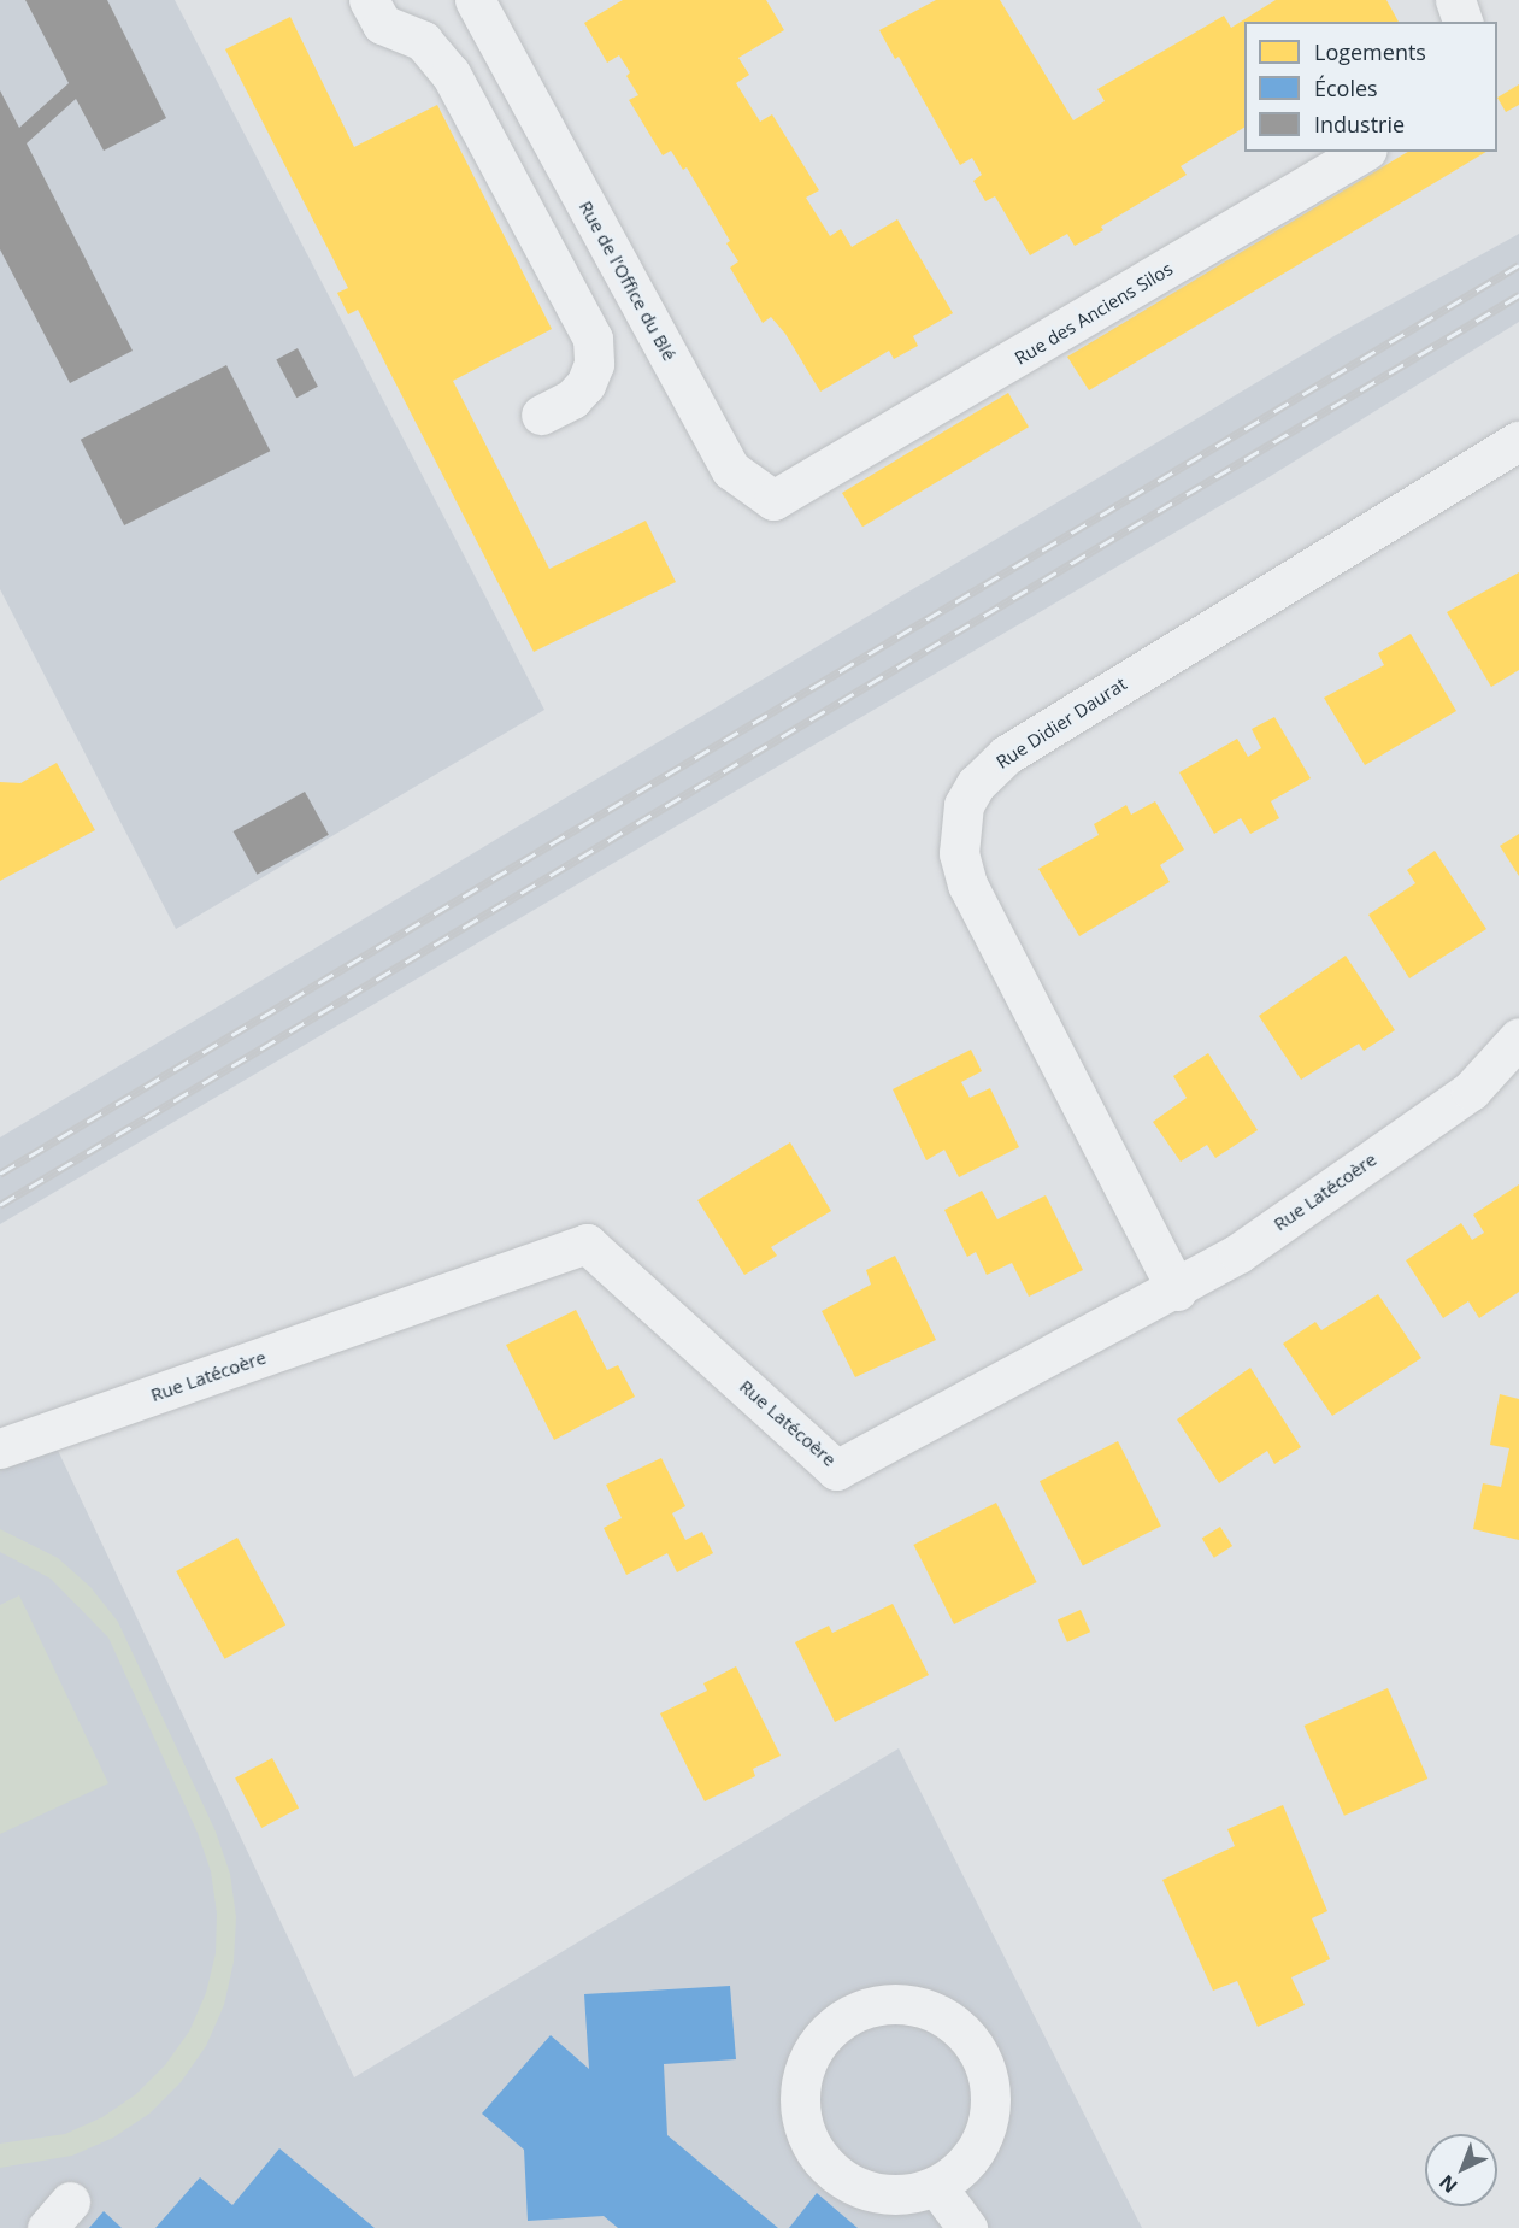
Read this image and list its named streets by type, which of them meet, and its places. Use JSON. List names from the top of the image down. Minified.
{"streets":{"street":["Rue de l'Office du Blé","Rue des Anciens Silos","Rue Didier Daurat","Rue Latécoère"]},"crossings":[["Rue de l'Office du Blé","Rue des Anciens Silos"],["Rue Didier Daurat","Rue Latécoère"]],"legend":["Logements","Écoles","Industrie"],"north":"bottom left"}
